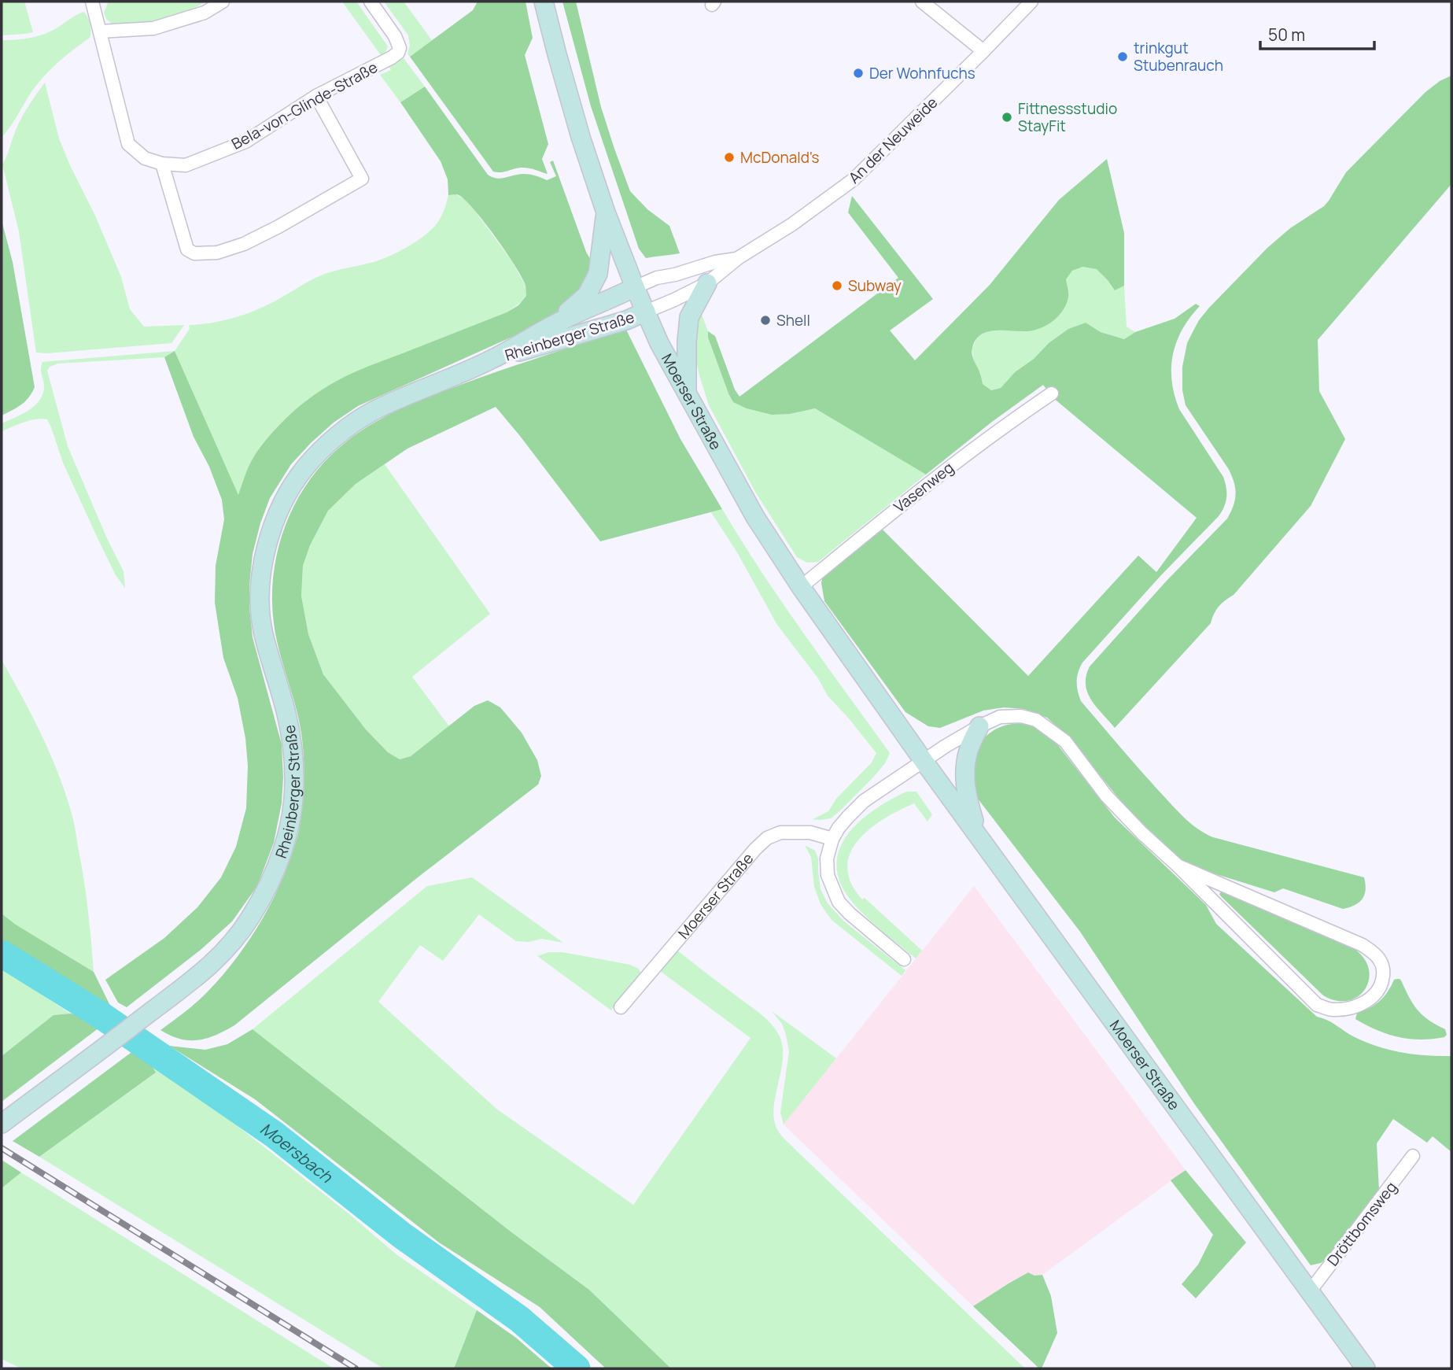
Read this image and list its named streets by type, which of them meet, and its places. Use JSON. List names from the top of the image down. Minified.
{"streets":{"main road":["Rheinberger Straße","Moerser Straße"],"street":["Bela-von-Glinde-Straße","An der Neuweide","Vasenweg","Dröttbomsweg"]},"crossings":[["An der Neuweide","Rheinberger Straße"],["An der Neuweide","Moerser Straße"],["Rheinberger Straße","Moerser Straße"],["Moerser Straße","Vasenweg"],["Moerser Straße","Dröttbomsweg"]],"water":["Moersbach"],"places":["trinkgut Stubenrauch","Der Wohnfuchs","Fittnessstudio StayFit","McDonald's","Subway","Shell"],"scale_bar":"50 m"}
